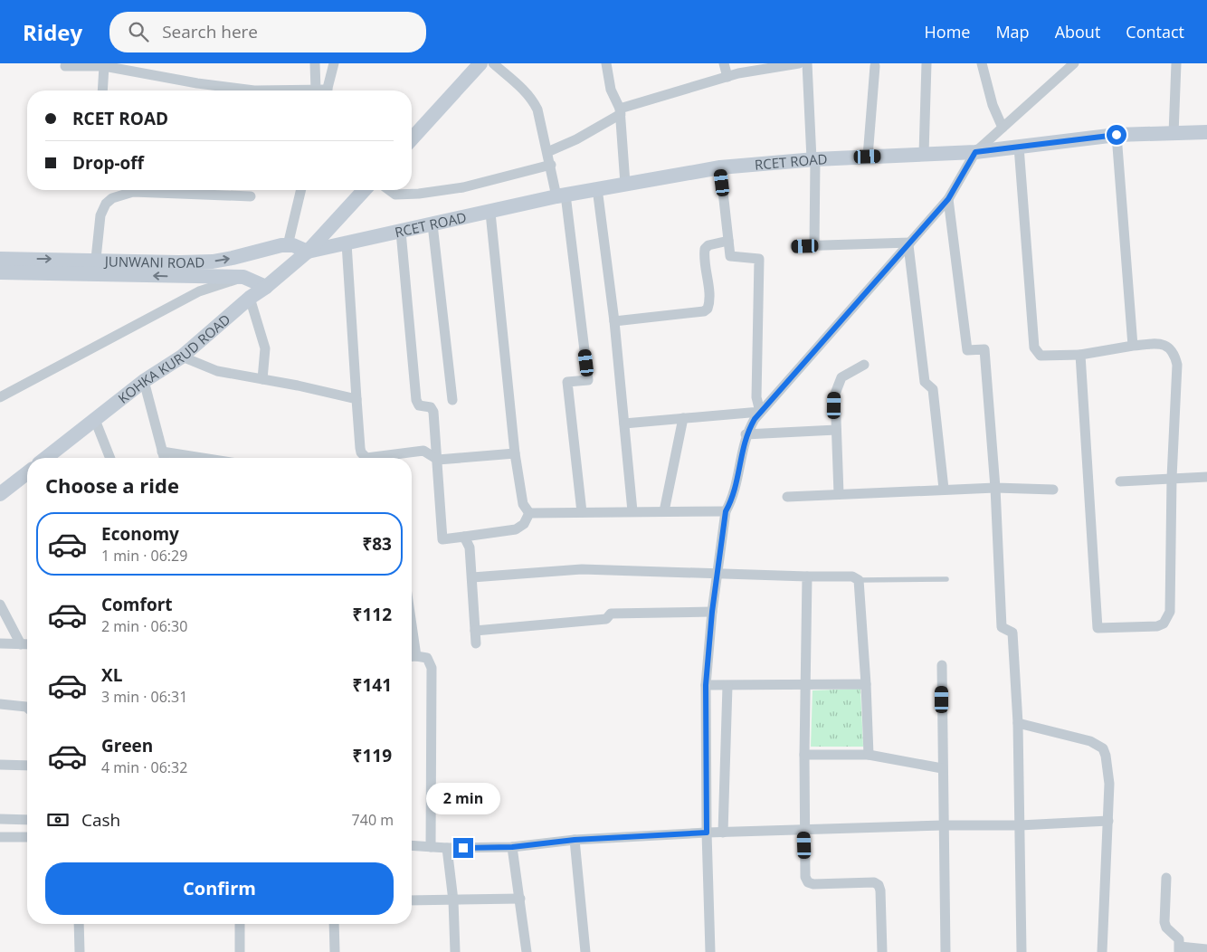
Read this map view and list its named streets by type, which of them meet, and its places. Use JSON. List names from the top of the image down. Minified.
{"streets":{"main road":["RCET ROAD","JUNWANI ROAD","KOHKA KURUD ROAD"]},"crossings":[["RCET ROAD","JUNWANI ROAD"],["RCET ROAD","KOHKA KURUD ROAD"],["JUNWANI ROAD","KOHKA KURUD ROAD"]],"page":{"header":"Ridey","search":"Search here","nav":["Home","Map","About","Contact"],"banner":["RCET ROAD","Drop-off"],"heading":"Choose a ride","list":[{"name":"Economy","note":"1 min · 06:29","value":"₹83"},{"name":"Comfort","note":"2 min · 06:30","value":"₹112"},{"name":"XL","note":"3 min · 06:31","value":"₹141"},{"name":"Green","note":"4 min · 06:32","value":"₹119"}],"bubble":"2 min","pay":["Cash","740 m"],"buttons":"Confirm"}}
